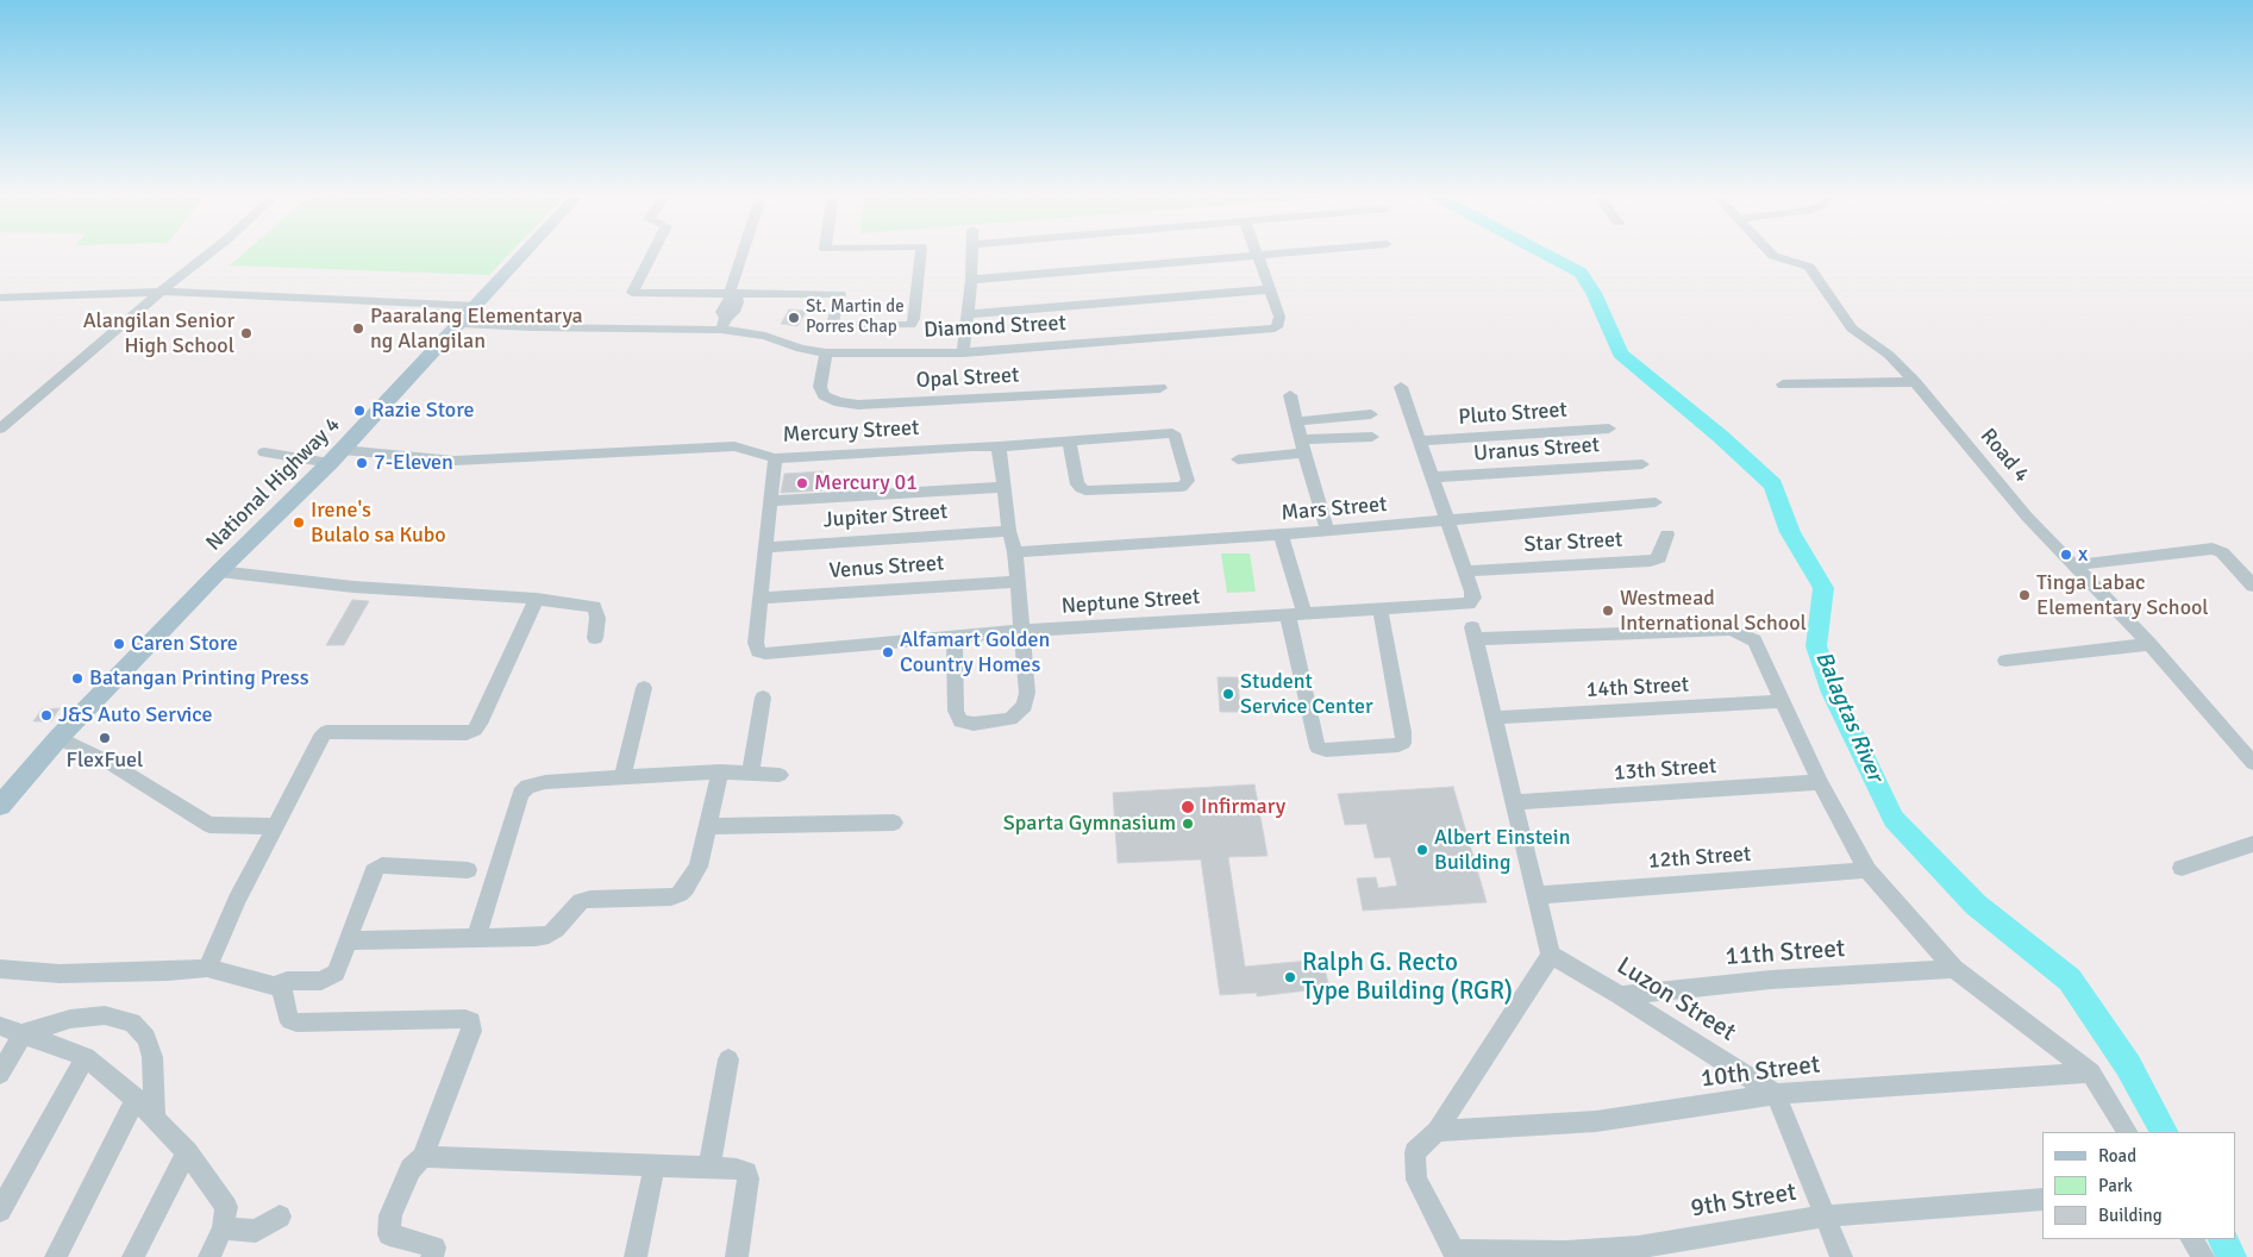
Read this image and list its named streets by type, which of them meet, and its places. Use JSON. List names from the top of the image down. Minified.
{"streets":{"main road":["National Highway 4"],"street":["Diamond Street","Opal Street","Pluto Street","Mercury Street","Uranus Street","Road 4","Mars Street","Jupiter Street","Star Street","Venus Street","Neptune Street","14th Street","13th Street","12th Street","11th Street","Luzon Street","10th Street","9th Street"]},"crossings":[["Diamond Street","Opal Street"],["Diamond Street","National Highway 4"],["Pluto Street","Neptune Street"],["Mercury Street","National Highway 4"],["Mercury Street","Neptune Street"],["Uranus Street","Neptune Street"],["Mars Street","Neptune Street"],["Jupiter Street","Neptune Street"],["Star Street","Neptune Street"],["Venus Street","Neptune Street"],["11th Street","Luzon Street"],["Luzon Street","10th Street"]],"water":["Balagtas River"],"places":["St. Martin de Porres Chap","Paaralang Elementarya ng Alangilan","Alangilan Senior High School","Razie Store","7-Eleven","Mercury 01","Irene's Bulalo sa Kubo","x","Tinga Labac Elementary School","Westmead International School","Caren Store","Alfamart Golden Country Homes","Batangan Printing Press","Student Service Center","J&S Auto Service","FlexFuel","Infirmary","Sparta Gymnasium","Albert Einstein Building","Ralph G. Recto Type Building (RGR)"],"legend":["Road","Park","Building"]}
